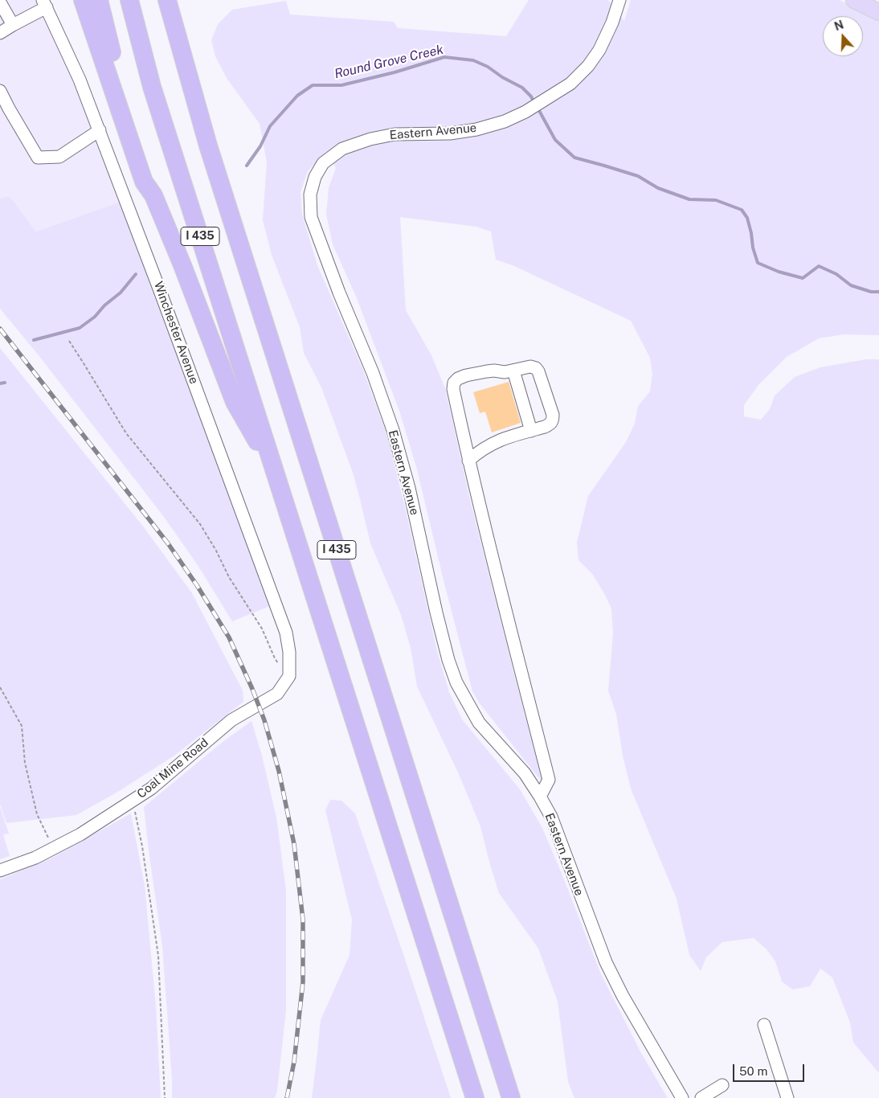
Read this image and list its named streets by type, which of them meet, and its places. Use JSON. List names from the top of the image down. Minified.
{"streets":{"highway":["I 435"],"street":["Eastern Avenue","Winchester Avenue","Coal Mine Road"]},"crossings":[["Winchester Avenue","Coal Mine Road"]],"water":["Round Grove Creek"],"scale_bar":"50 m","north":"top"}
